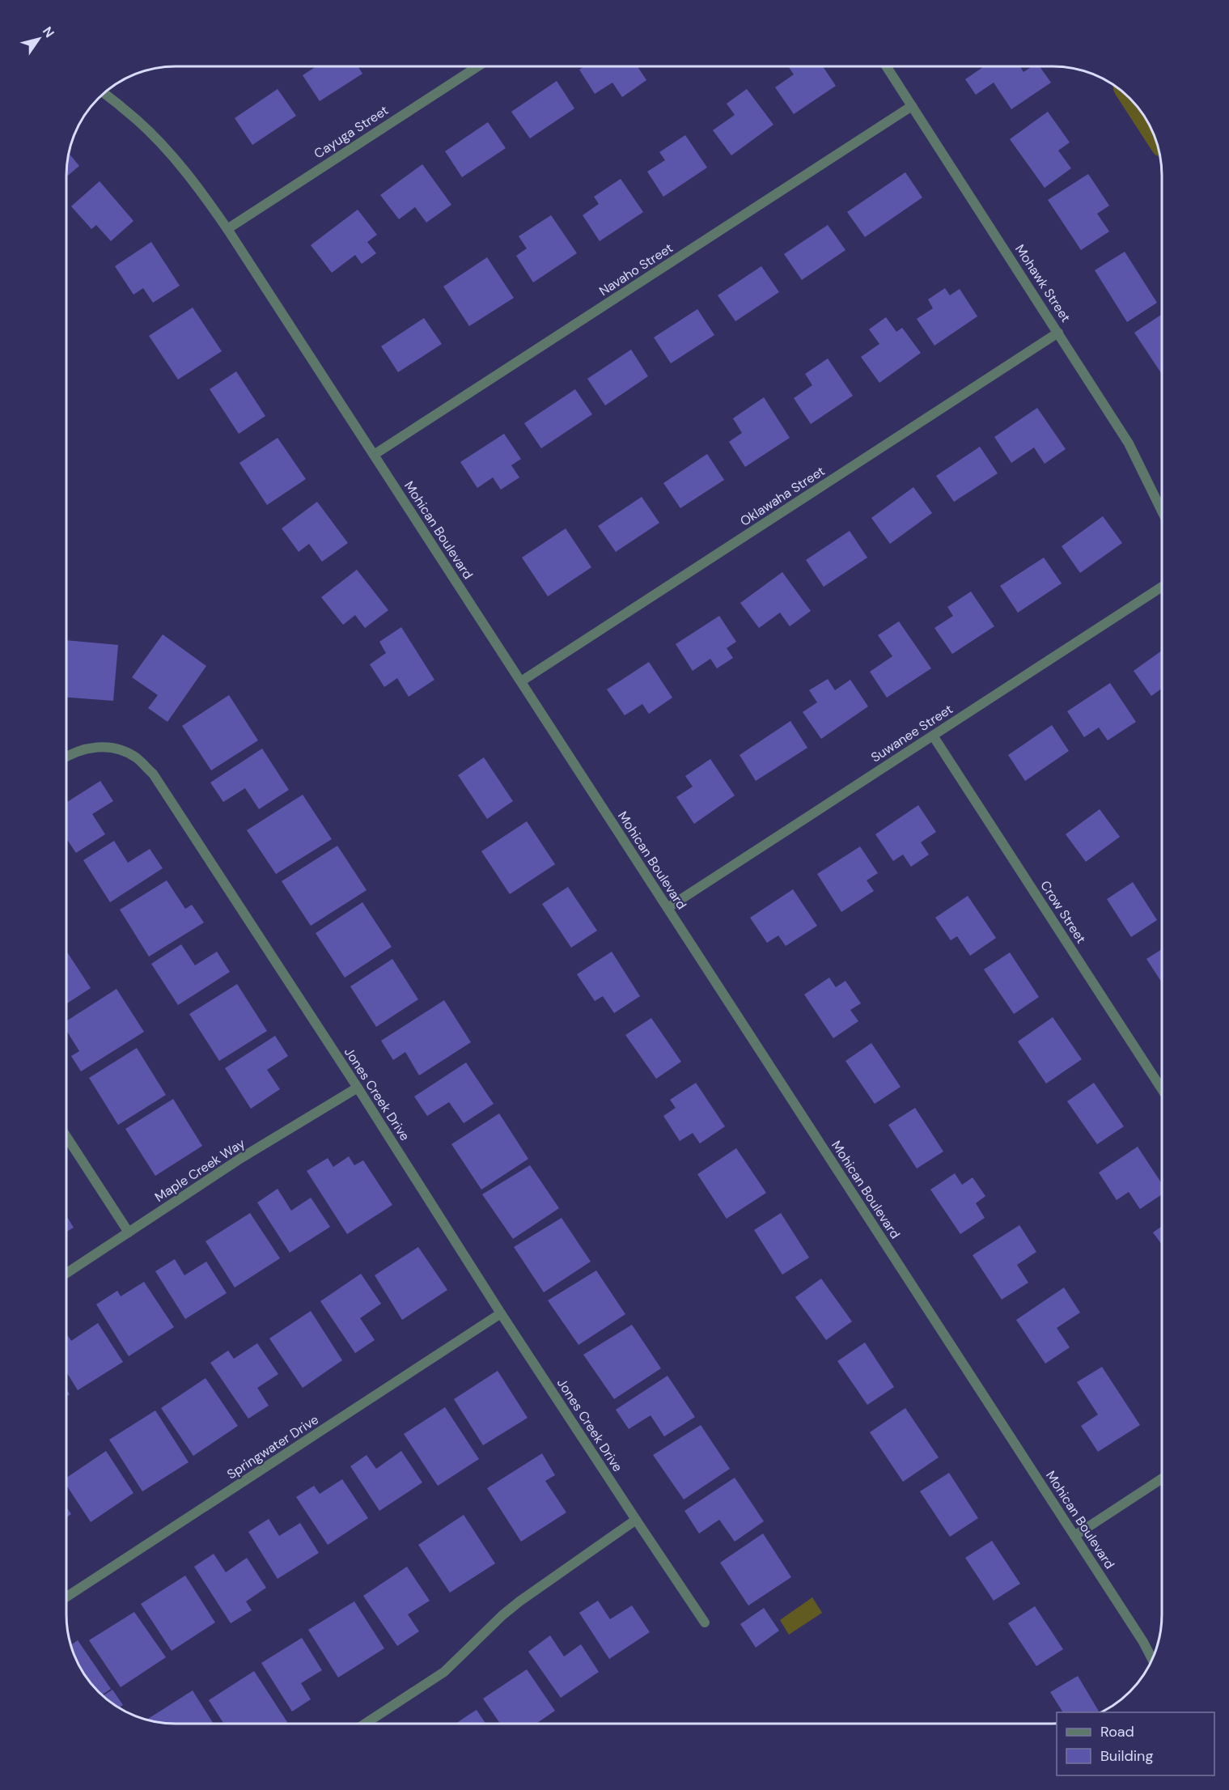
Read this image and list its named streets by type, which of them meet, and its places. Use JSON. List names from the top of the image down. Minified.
{"streets":{"street":["Cayuga Street","Navaho Street","Mohawk Street","Oklawaha Street","Mohican Boulevard","Suwanee Street","Crow Street","Jones Creek Drive","Maple Creek Way","Springwater Drive"]},"crossings":[["Cayuga Street","Mohican Boulevard"],["Navaho Street","Mohawk Street"],["Navaho Street","Mohican Boulevard"],["Mohawk Street","Oklawaha Street"],["Oklawaha Street","Mohican Boulevard"],["Mohican Boulevard","Suwanee Street"],["Suwanee Street","Crow Street"],["Jones Creek Drive","Maple Creek Way"],["Jones Creek Drive","Springwater Drive"]],"legend":["Road","Building"],"north":"top right"}
